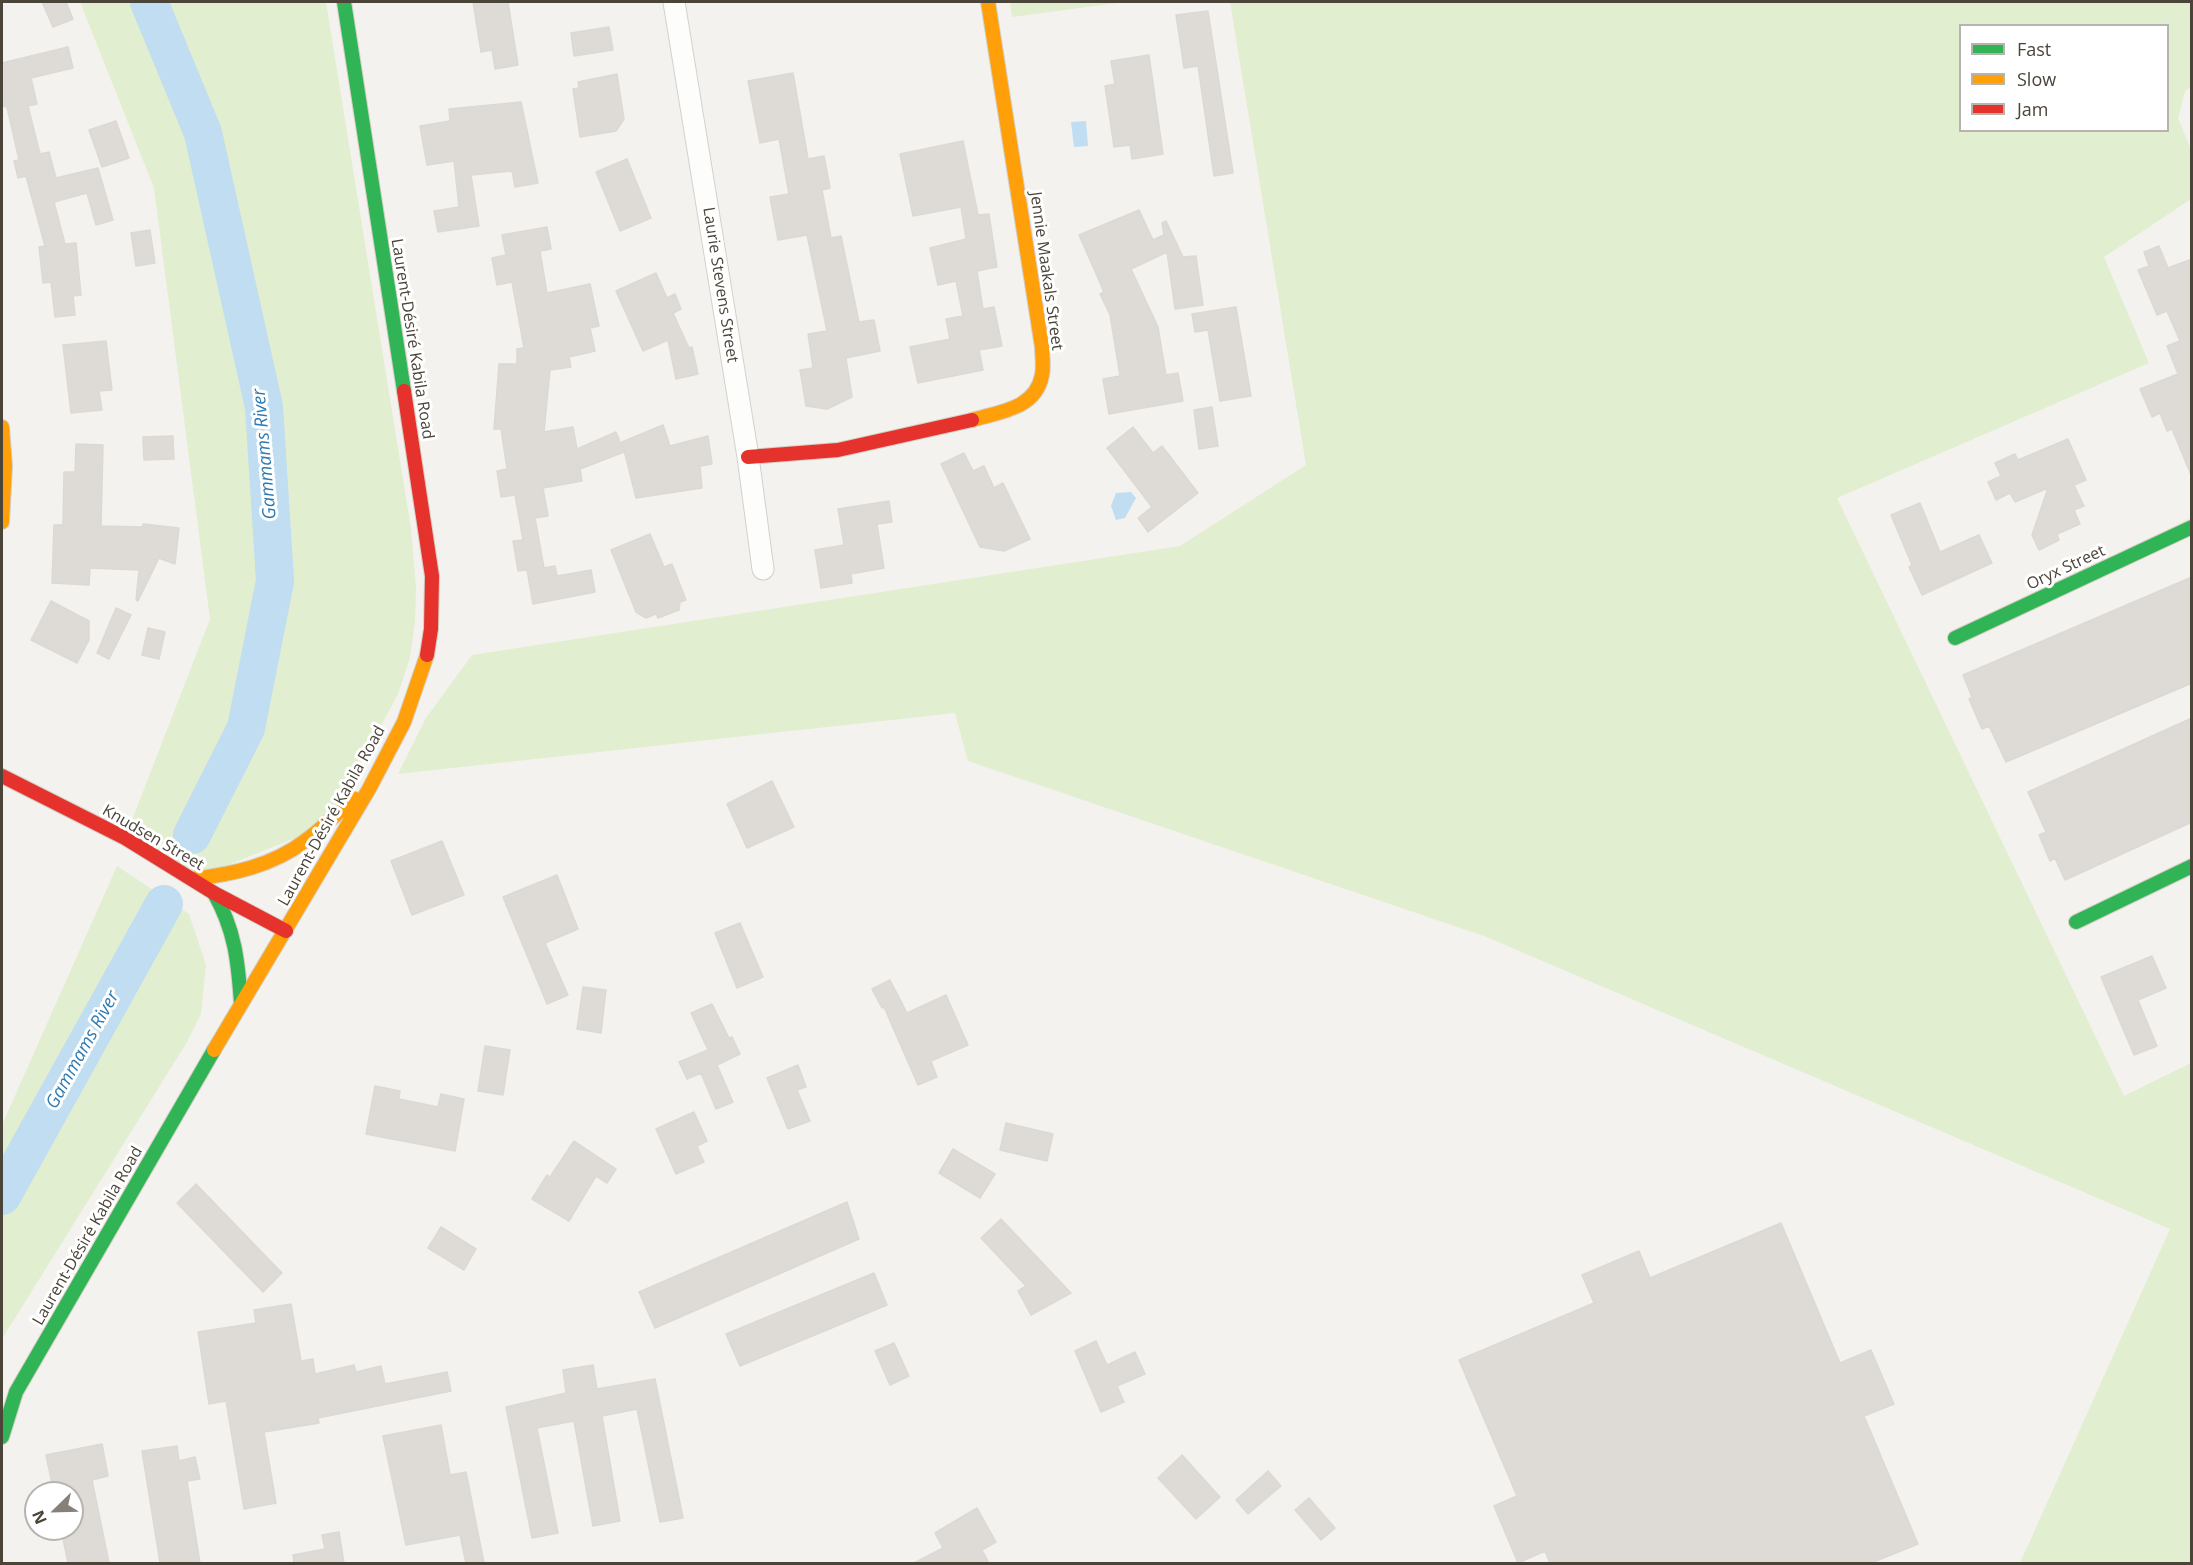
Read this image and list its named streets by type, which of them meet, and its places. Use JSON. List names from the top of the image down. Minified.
{"streets":{"street":["Jennie Maakals Street","Laurie Stevens Street","Laurent-Désiré Kabila Road","Oryx Street","Knudsen Street"]},"crossings":[["Jennie Maakals Street","Laurie Stevens Street"],["Laurent-Désiré Kabila Road","Knudsen Street"]],"water":["Gammams River"],"legend":["Fast","Slow","Jam"],"north":"bottom left"}
